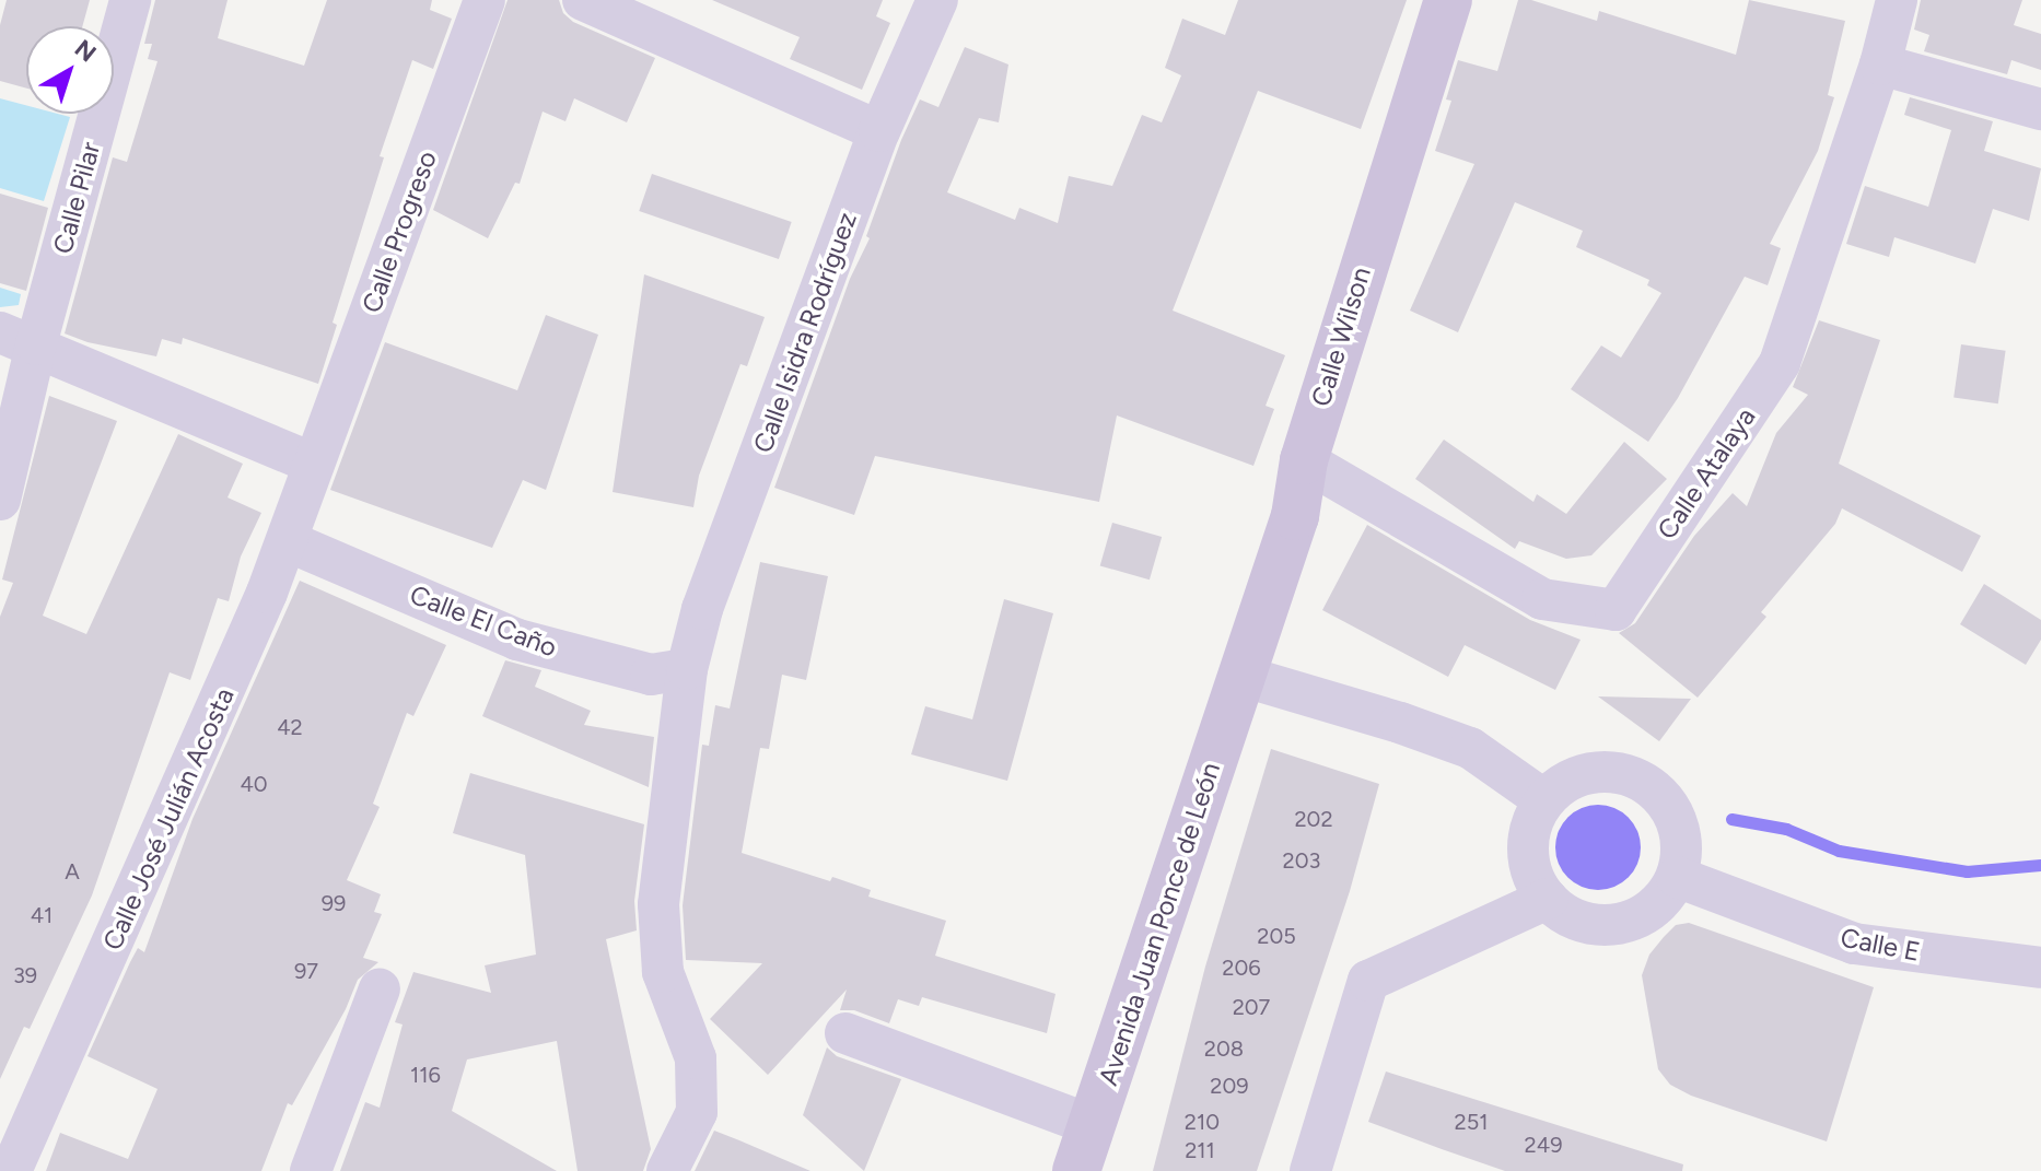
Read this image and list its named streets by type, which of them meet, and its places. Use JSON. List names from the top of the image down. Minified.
{"streets":{"main road":["Calle Wilson","Avenida Juan Ponce de León"],"street":["Calle Pilar","Calle Progreso","Calle Isidra Rodríguez","Calle Atalaya","Calle El Caño","Calle José Julián Acosta","Calle E"]},"crossings":[["Calle Progreso","Calle José Julián Acosta"],["Calle Isidra Rodríguez","Calle El Caño"],["Calle Wilson","Calle Atalaya"],["Calle Wilson","Avenida Juan Ponce de León"],["Calle El Caño","Calle José Julián Acosta"]],"house_numbers":["42","40","202","203","A","99","41","205","206","97","39","207","208","116","209","210","251","249","211"],"north":"top right"}
